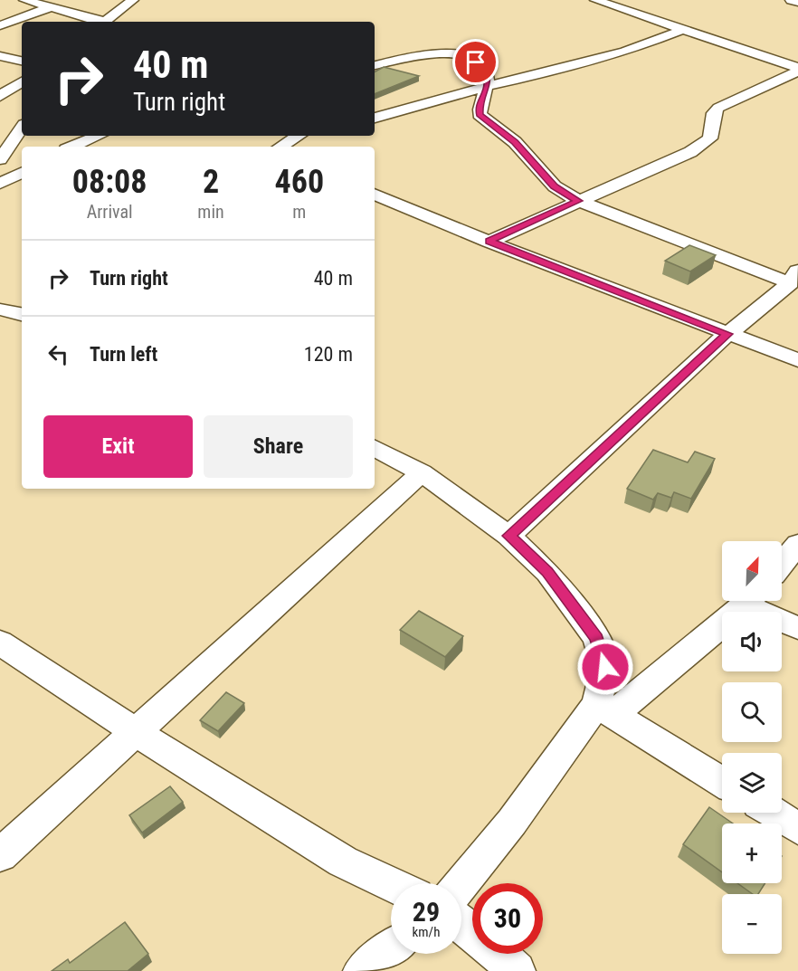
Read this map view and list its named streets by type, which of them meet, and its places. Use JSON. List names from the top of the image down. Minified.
{"north":"top right","page":{"turn":["40 m","Turn right"],"eta":["08:08","Arrival","2","min","460","m"],"list":[{"name":"Turn right","value":"40 m"},{"name":"Turn left","value":"120 m"}],"buttons":["Exit","Share"],"map_buttons":["+","−"],"speed":"29 km/h","limit":"30"}}
